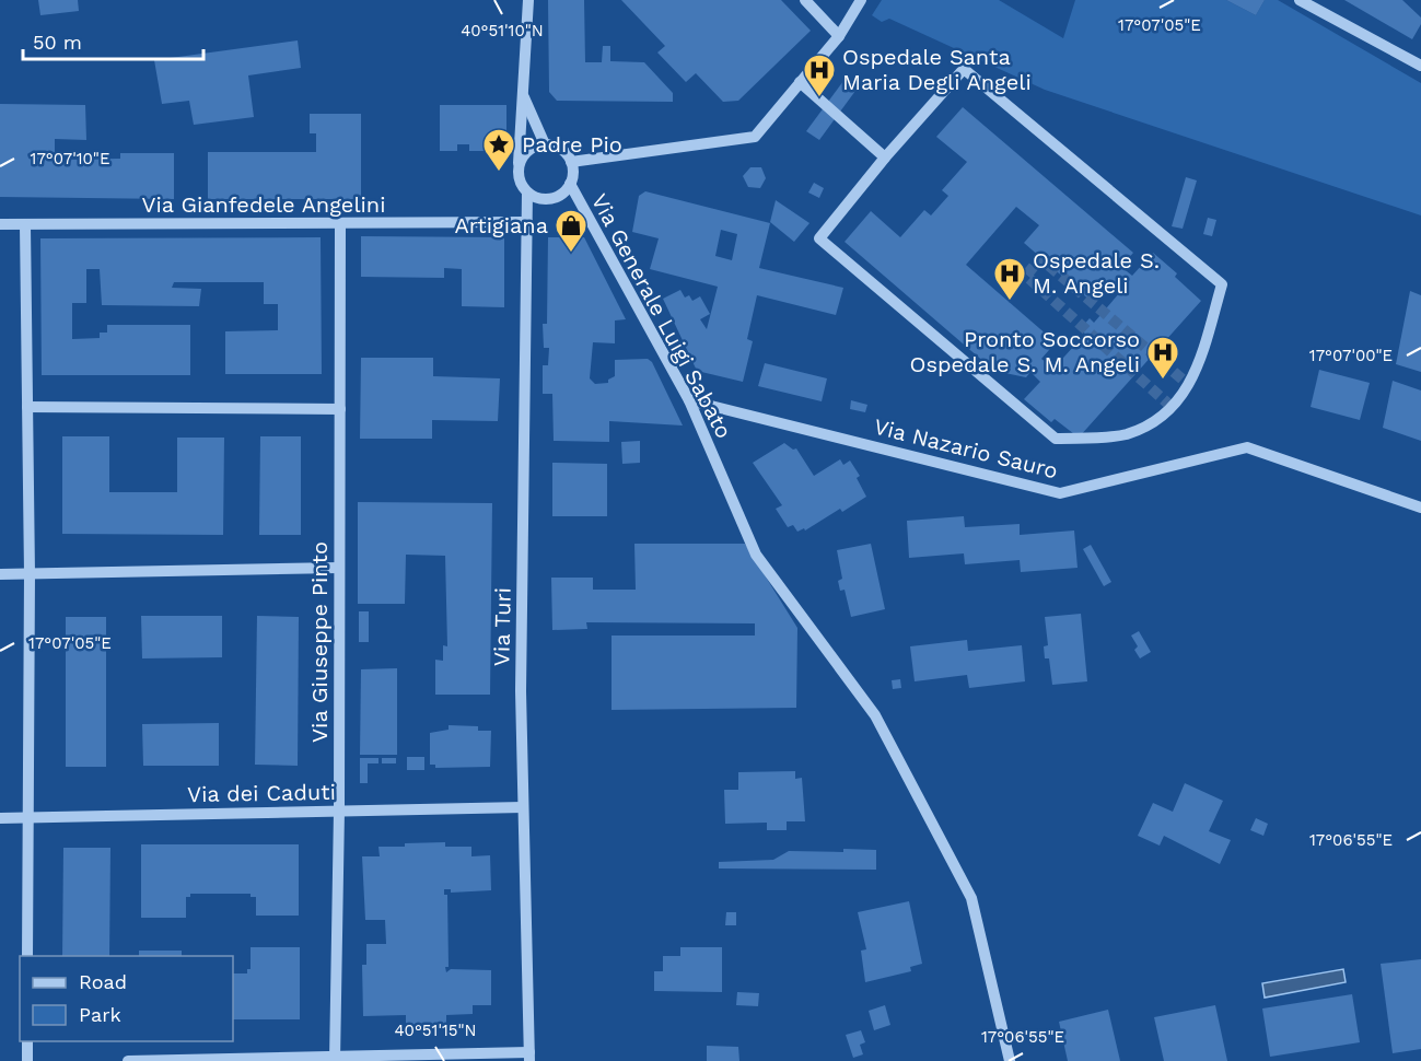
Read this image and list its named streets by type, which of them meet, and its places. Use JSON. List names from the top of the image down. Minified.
{"streets":{"street":["Via Gianfedele Angelini","Via Generale Luigi Sabato","Via Nazario Sauro","Via Turi","Via Giuseppe Pinto","Via dei Caduti"]},"crossings":[["Via Gianfedele Angelini","Via Turi"],["Via Gianfedele Angelini","Via Giuseppe Pinto"],["Via Generale Luigi Sabato","Via Nazario Sauro"],["Via Generale Luigi Sabato","Via Turi"],["Via Turi","Via dei Caduti"],["Via Giuseppe Pinto","Via dei Caduti"]],"places":{"hospital":["Ospedale Santa Maria Degli Angeli","Ospedale S. M. Angeli","Pronto Soccorso Ospedale S. M. Angeli"],"place":["Padre Pio"],"shop":["Artigiana"]},"legend":["Road","Park"],"scale_bar":"50 m","coordinates":["17°07'05\"E","40°51'10\"N","17°07'10\"E","17°07'00\"E","17°06'55\"E","40°51'15\"N"]}
